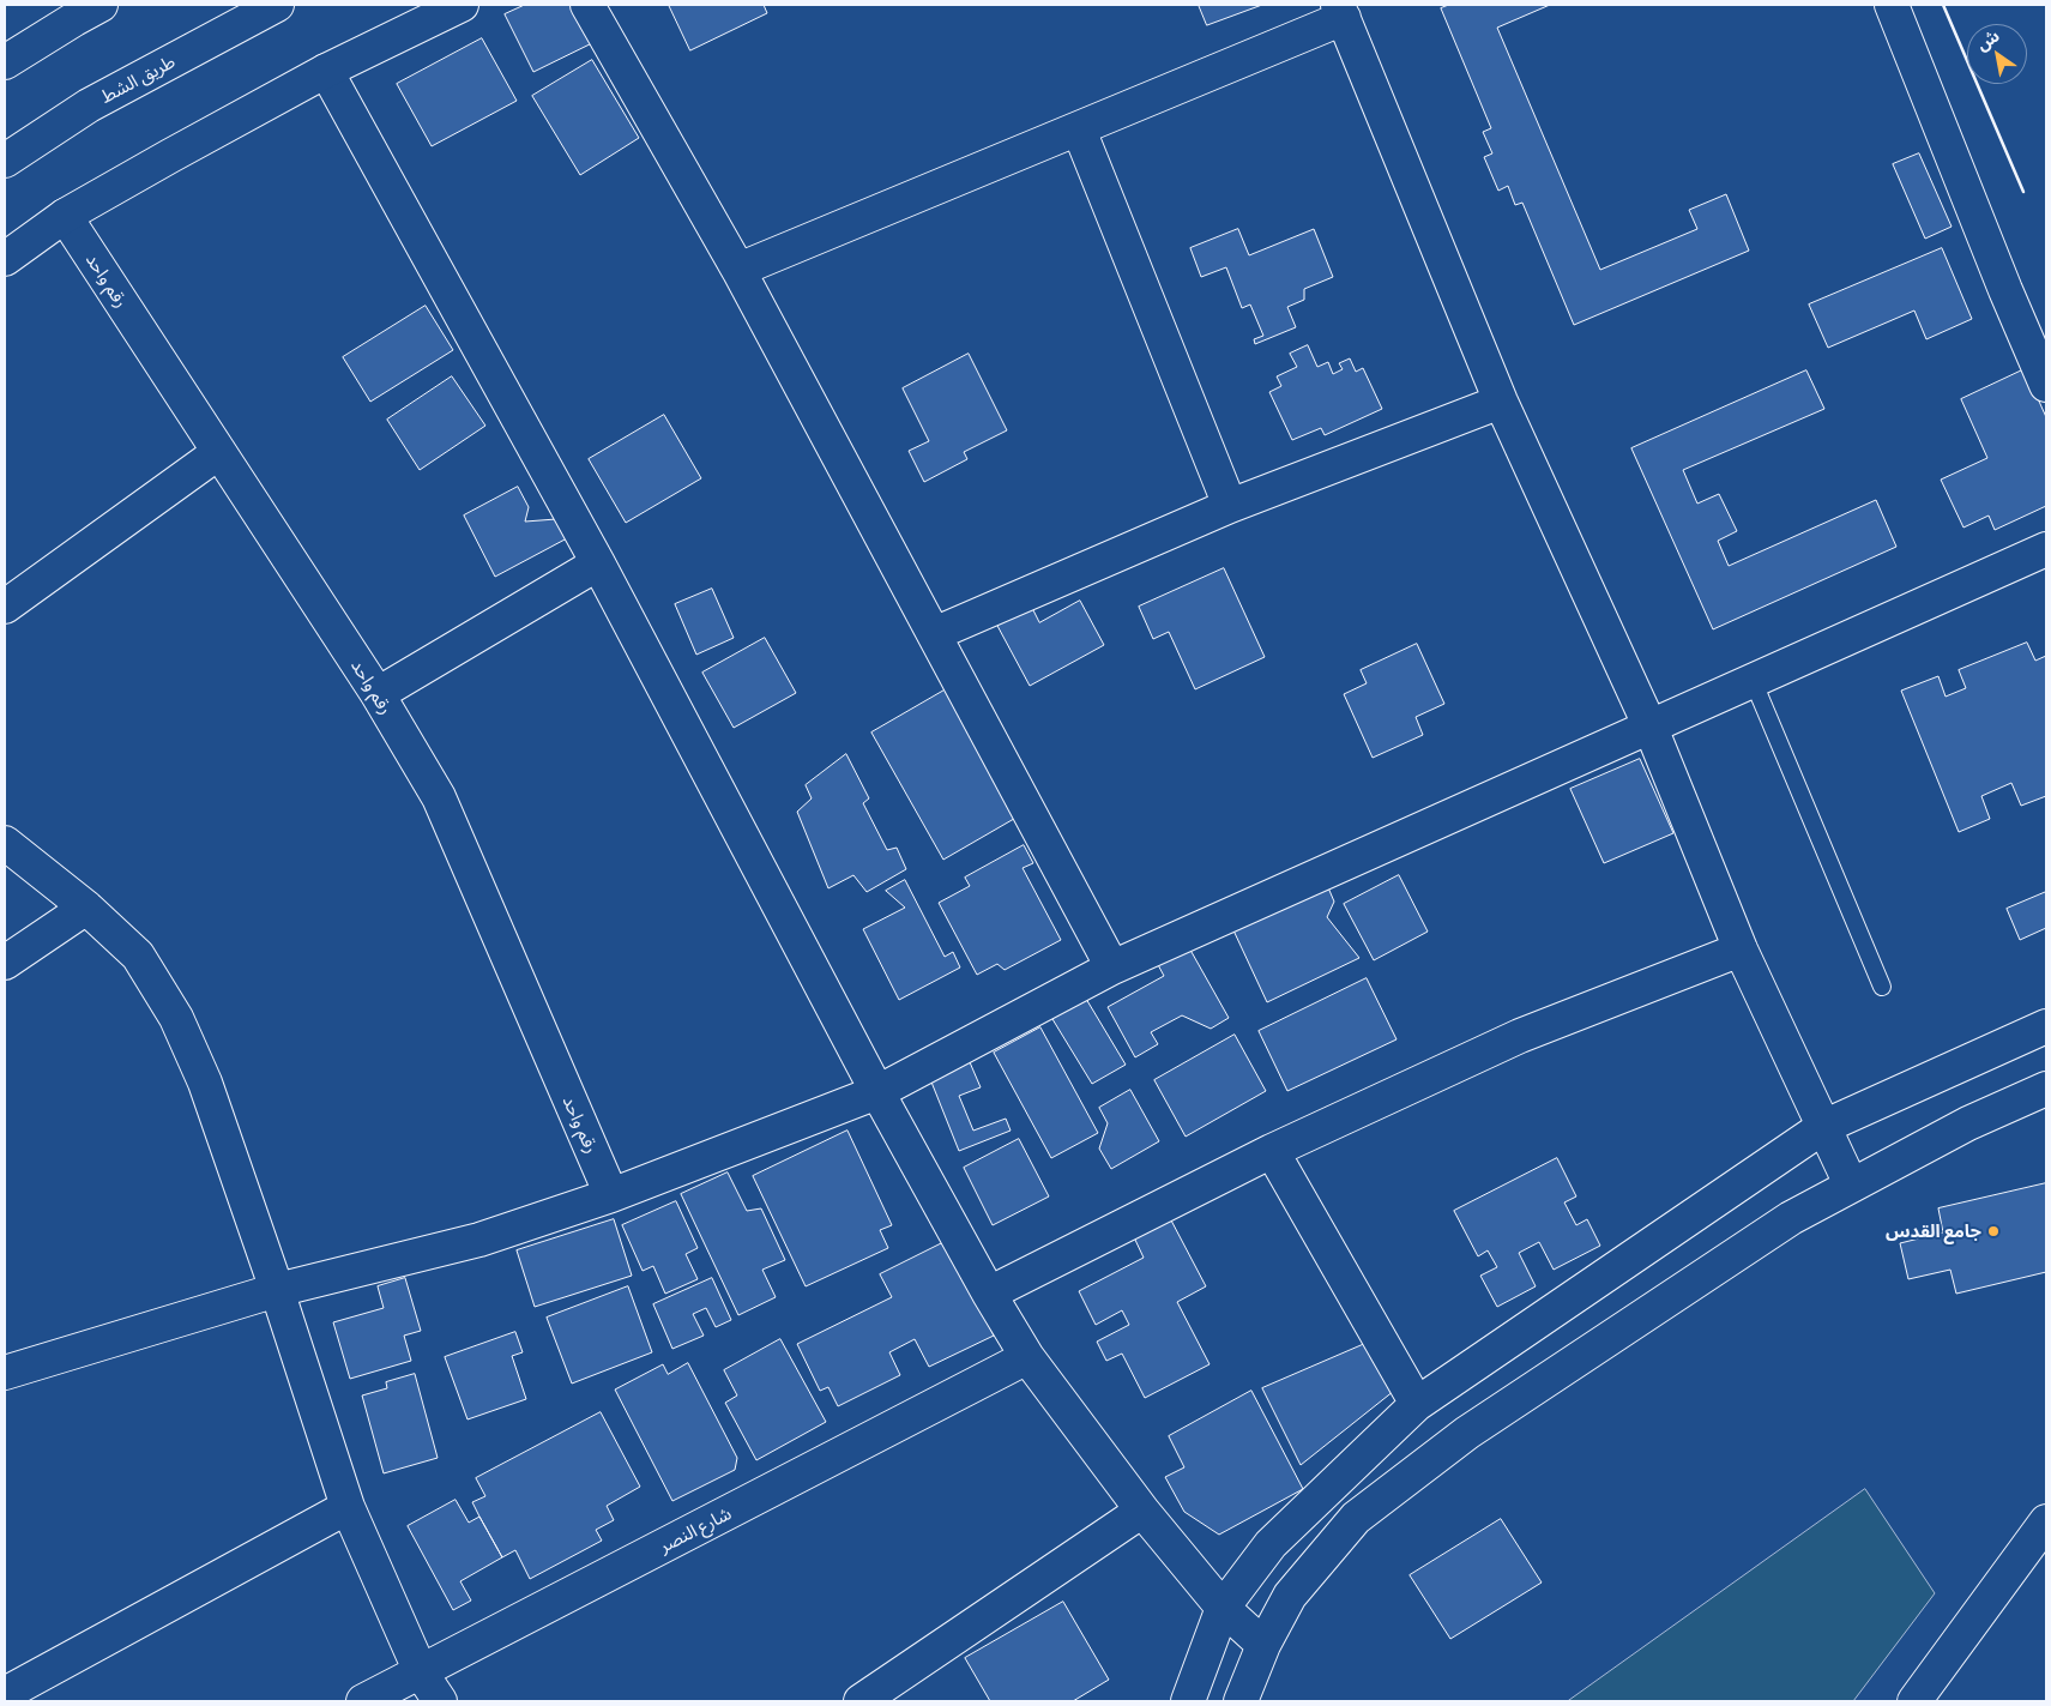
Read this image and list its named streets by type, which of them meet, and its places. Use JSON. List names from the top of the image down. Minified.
{"streets":{"street":["طريق الشط","رقم واحد","شارع النصر"]},"places":["جامع القدس"],"north":"top left"}
